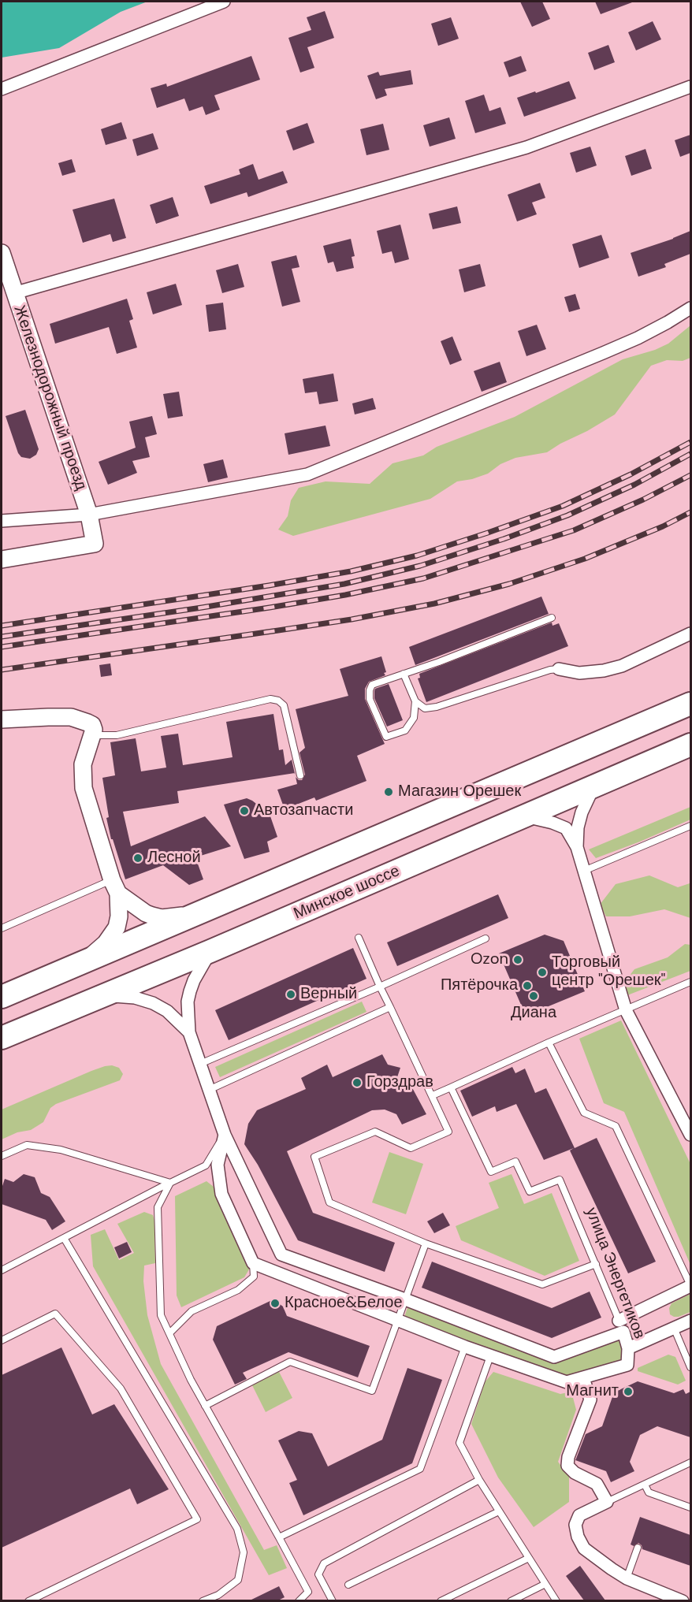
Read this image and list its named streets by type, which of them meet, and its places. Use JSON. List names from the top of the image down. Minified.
{"streets":{"highway":["Минское шоссе"],"street":["Железнодорожный проезд","улица Энергетиков"]},"places":["Магазин Орешек","Автозапчасти","Лесной","Ozon","Торговый центр \"Орешек\"","Пятёрочка","Верный","Диана","Горздрав","Красное&Белое","Магнит"]}
